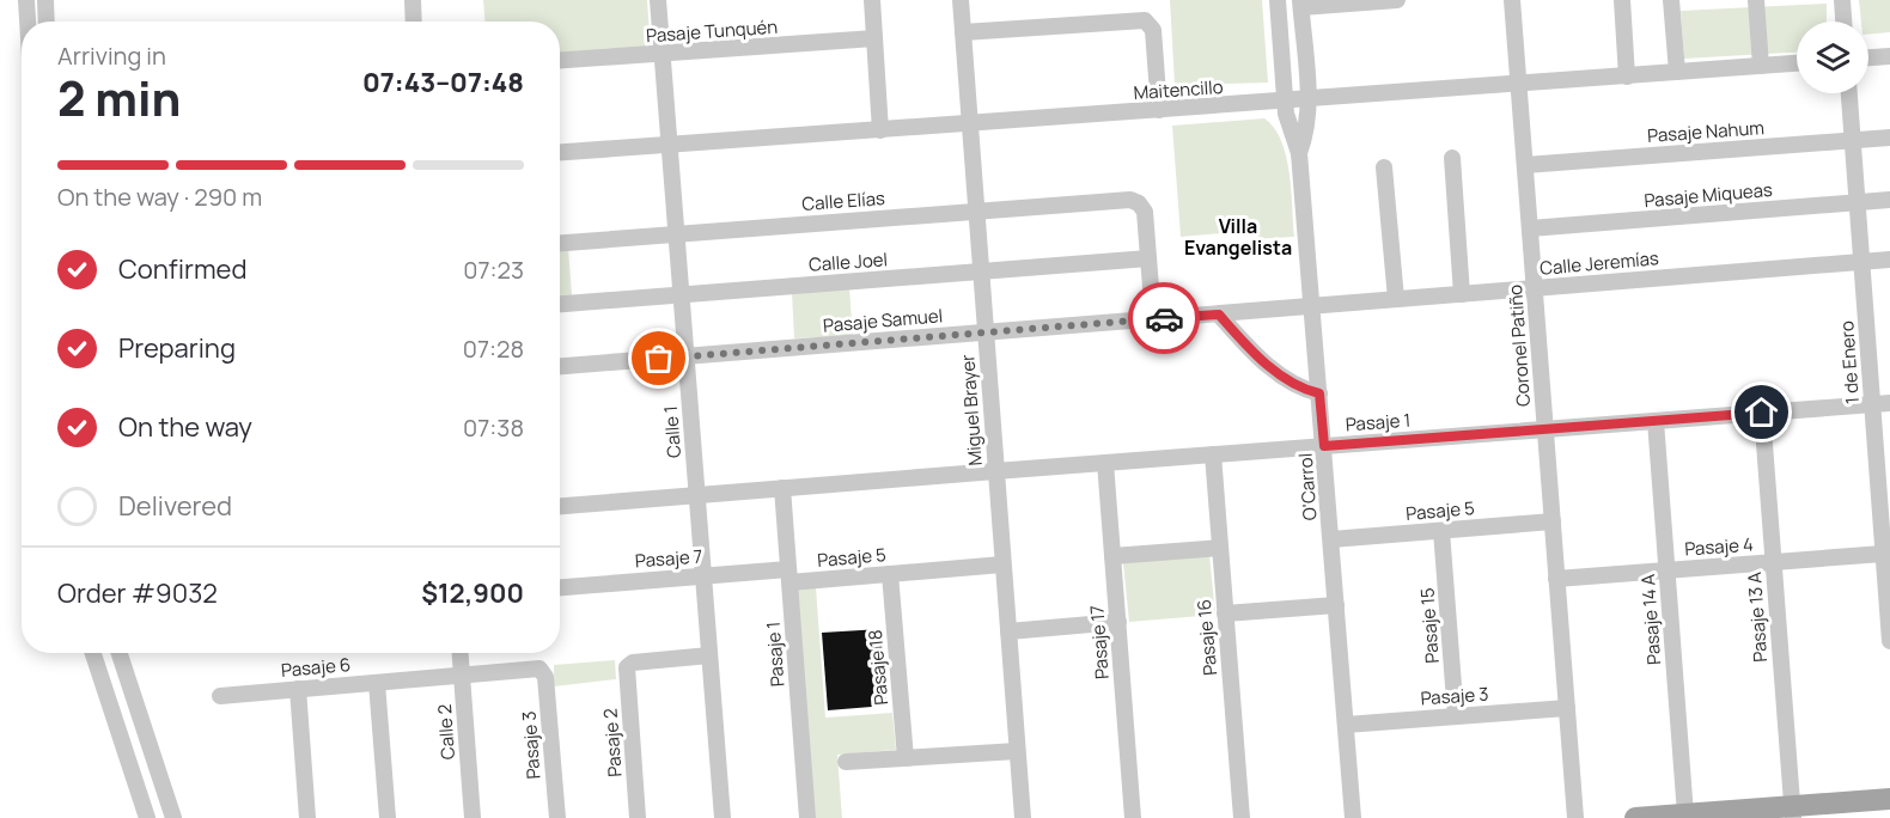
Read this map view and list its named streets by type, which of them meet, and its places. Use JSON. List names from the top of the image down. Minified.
{"streets":{"street":["Pasaje Tunquén","Maitencillo","Pasaje Nahum","Pasaje Miqueas","Calle Elías","Calle Joel","Calle Jeremías","Pasaje Samuel","Coronel Patiño","1 de Enero","Miguel Brayer","Pasaje 1","Calle 1","O'Carrol","Pasaje 5","Pasaje 4","Pasaje 7","Pasaje 13 A","Pasaje 14 A","Pasaje 15","Pasaje 16","Pasaje 17","Pasaje 6","Pasaje 18","Pasaje 3","Calle 2","Pasaje 2"]},"crossings":[["Pasaje Tunquén","Calle 1"],["Maitencillo","Coronel Patiño"],["Maitencillo","Miguel Brayer"],["Maitencillo","Calle 1"],["Maitencillo","O'Carrol"],["Pasaje Nahum","Coronel Patiño"],["Pasaje Nahum","1 de Enero"],["Pasaje Miqueas","Coronel Patiño"],["Pasaje Miqueas","1 de Enero"],["Calle Elías","Calle Joel"],["Calle Elías","Miguel Brayer"],["Calle Elías","Calle 1"],["Calle Joel","Miguel Brayer"],["Calle Joel","Calle 1"],["Calle Jeremías","Pasaje Samuel"],["Calle Jeremías","Coronel Patiño"],["Calle Jeremías","1 de Enero"],["Calle Jeremías","O'Carrol"],["Pasaje Samuel","Miguel Brayer"],["Pasaje Samuel","Calle 1"],["Coronel Patiño","Pasaje 1"],["Coronel Patiño","Pasaje 5"],["Coronel Patiño","Pasaje 4"],["Coronel Patiño","Pasaje 3"],["1 de Enero","Pasaje 1"],["1 de Enero","Pasaje 4"],["Miguel Brayer","Pasaje 1"],["Miguel Brayer","Pasaje 5"],["Pasaje 1","Calle 1"],["Pasaje 1","O'Carrol"],["Pasaje 1","Pasaje 5"],["Pasaje 1","Pasaje 7"],["Pasaje 1","Pasaje 13 A"],["Pasaje 1","Pasaje 14 A"],["Pasaje 1","Pasaje 16"],["Pasaje 1","Pasaje 17"],["Calle 1","Pasaje 7"],["Calle 1","Pasaje 2"],["O'Carrol","Pasaje 5"],["O'Carrol","Pasaje 3"],["Pasaje 5","Pasaje 7"],["Pasaje 5","Pasaje 15"],["Pasaje 5","Pasaje 18"],["Pasaje 4","Pasaje 13 A"],["Pasaje 4","Pasaje 14 A"],["Pasaje 15","Pasaje 3"],["Pasaje 6","Pasaje 3"],["Pasaje 6","Calle 2"]],"districts":["Villa Evangelista"],"page":{"heading":["2 min","Arriving in","07:43–07:48"],"panel":["Order #9032","$12,900"],"bar":"On the way · 290 m","list":[["Confirmed","07:23"],["Preparing","07:28"],["On the way","07:38"],"Delivered"]}}
